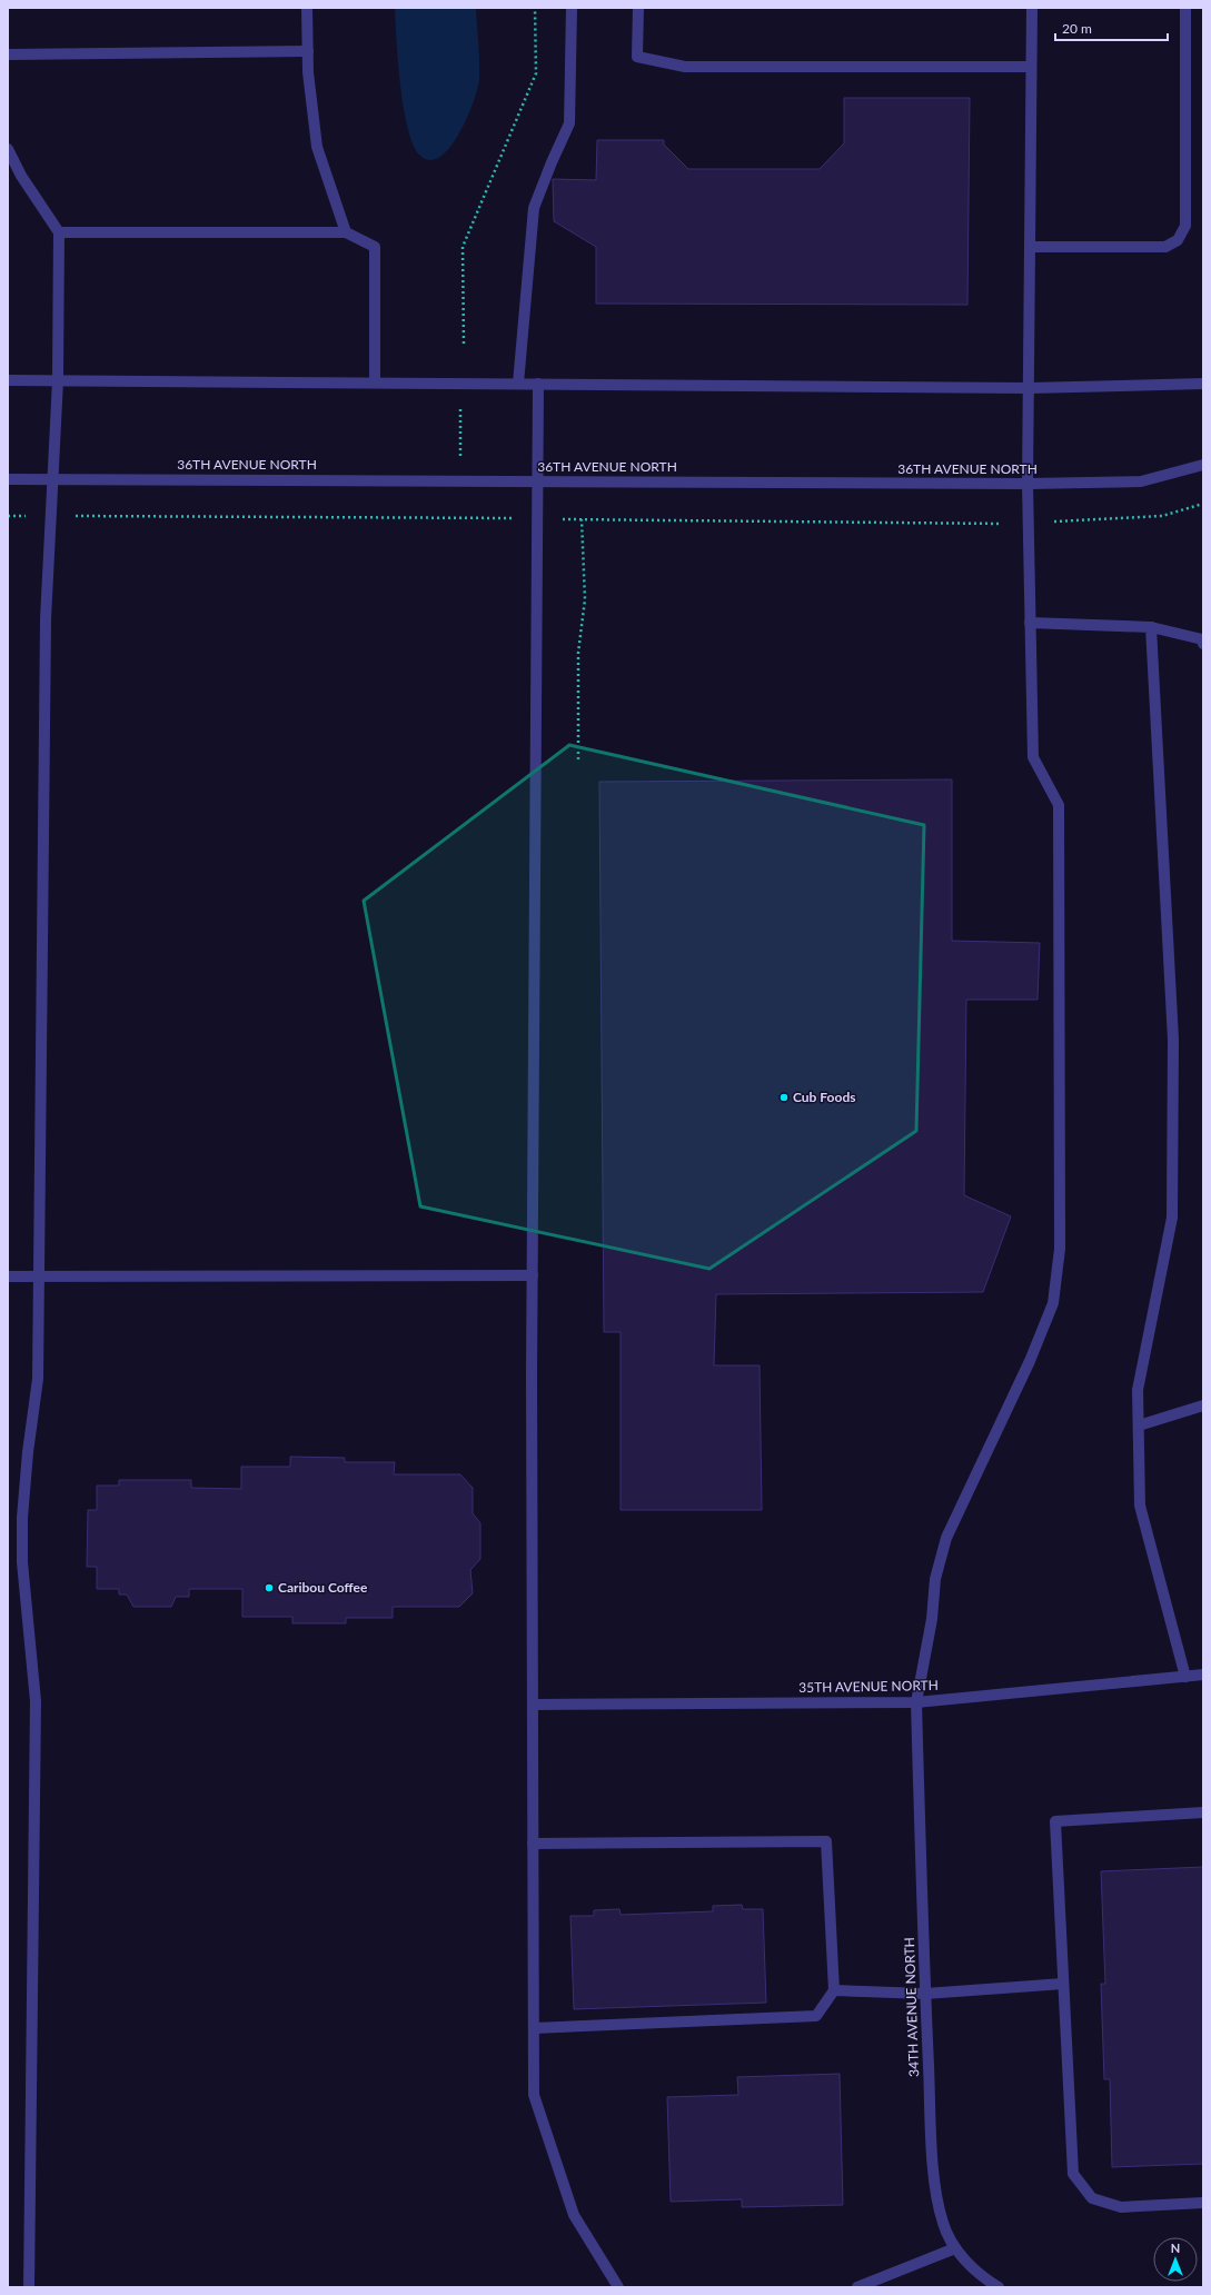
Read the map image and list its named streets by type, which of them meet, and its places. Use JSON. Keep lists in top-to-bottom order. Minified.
{"streets":{"street":["36TH AVENUE NORTH","35TH AVENUE NORTH","34TH AVENUE NORTH"]},"crossings":[["36TH AVENUE NORTH","34TH AVENUE NORTH"],["35TH AVENUE NORTH","34TH AVENUE NORTH"]],"places":["Cub Foods","Caribou Coffee"],"scale_bar":"20 m","north":"top"}
